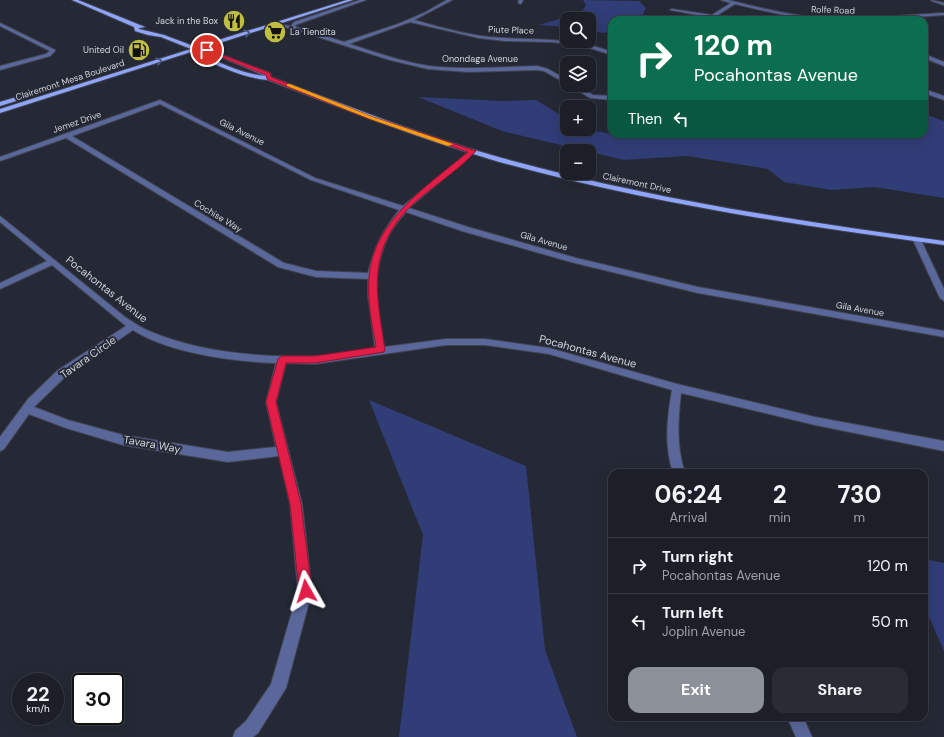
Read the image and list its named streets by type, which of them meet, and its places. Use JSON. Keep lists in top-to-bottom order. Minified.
{"streets":{"main road":["Clairemont Mesa Boulevard","Clairemont Drive"],"street":["Rolfe Road","Piute Place","Onondaga Avenue","Jemez Drive","Gila Avenue","Cochise Way","Pocahontas Avenue","Tavara Circle","Tavara Way"]},"crossings":[["Onondaga Avenue","Clairemont Mesa Boulevard"],["Clairemont Mesa Boulevard","Clairemont Drive"],["Jemez Drive","Gila Avenue"],["Jemez Drive","Cochise Way"],["Pocahontas Avenue","Tavara Circle"],["Tavara Circle","Tavara Way"]],"places":{"restaurant":["Jack in the Box"],"supermarket":["La Tiendita"],"fuel station":["United Oil"]},"page":{"map_buttons":["+","−"],"turn":["120 m","Pocahontas Avenue"],"then":"Then","eta":["06:24","Arrival","2","min","730","m"],"list":[{"name":"Turn right","note":"Pocahontas Avenue","value":"120 m"},{"name":"Turn left","note":"Joplin Avenue","value":"50 m"}],"buttons":["Exit","Share"],"speed":"22 km/h","limit":"30"}}
